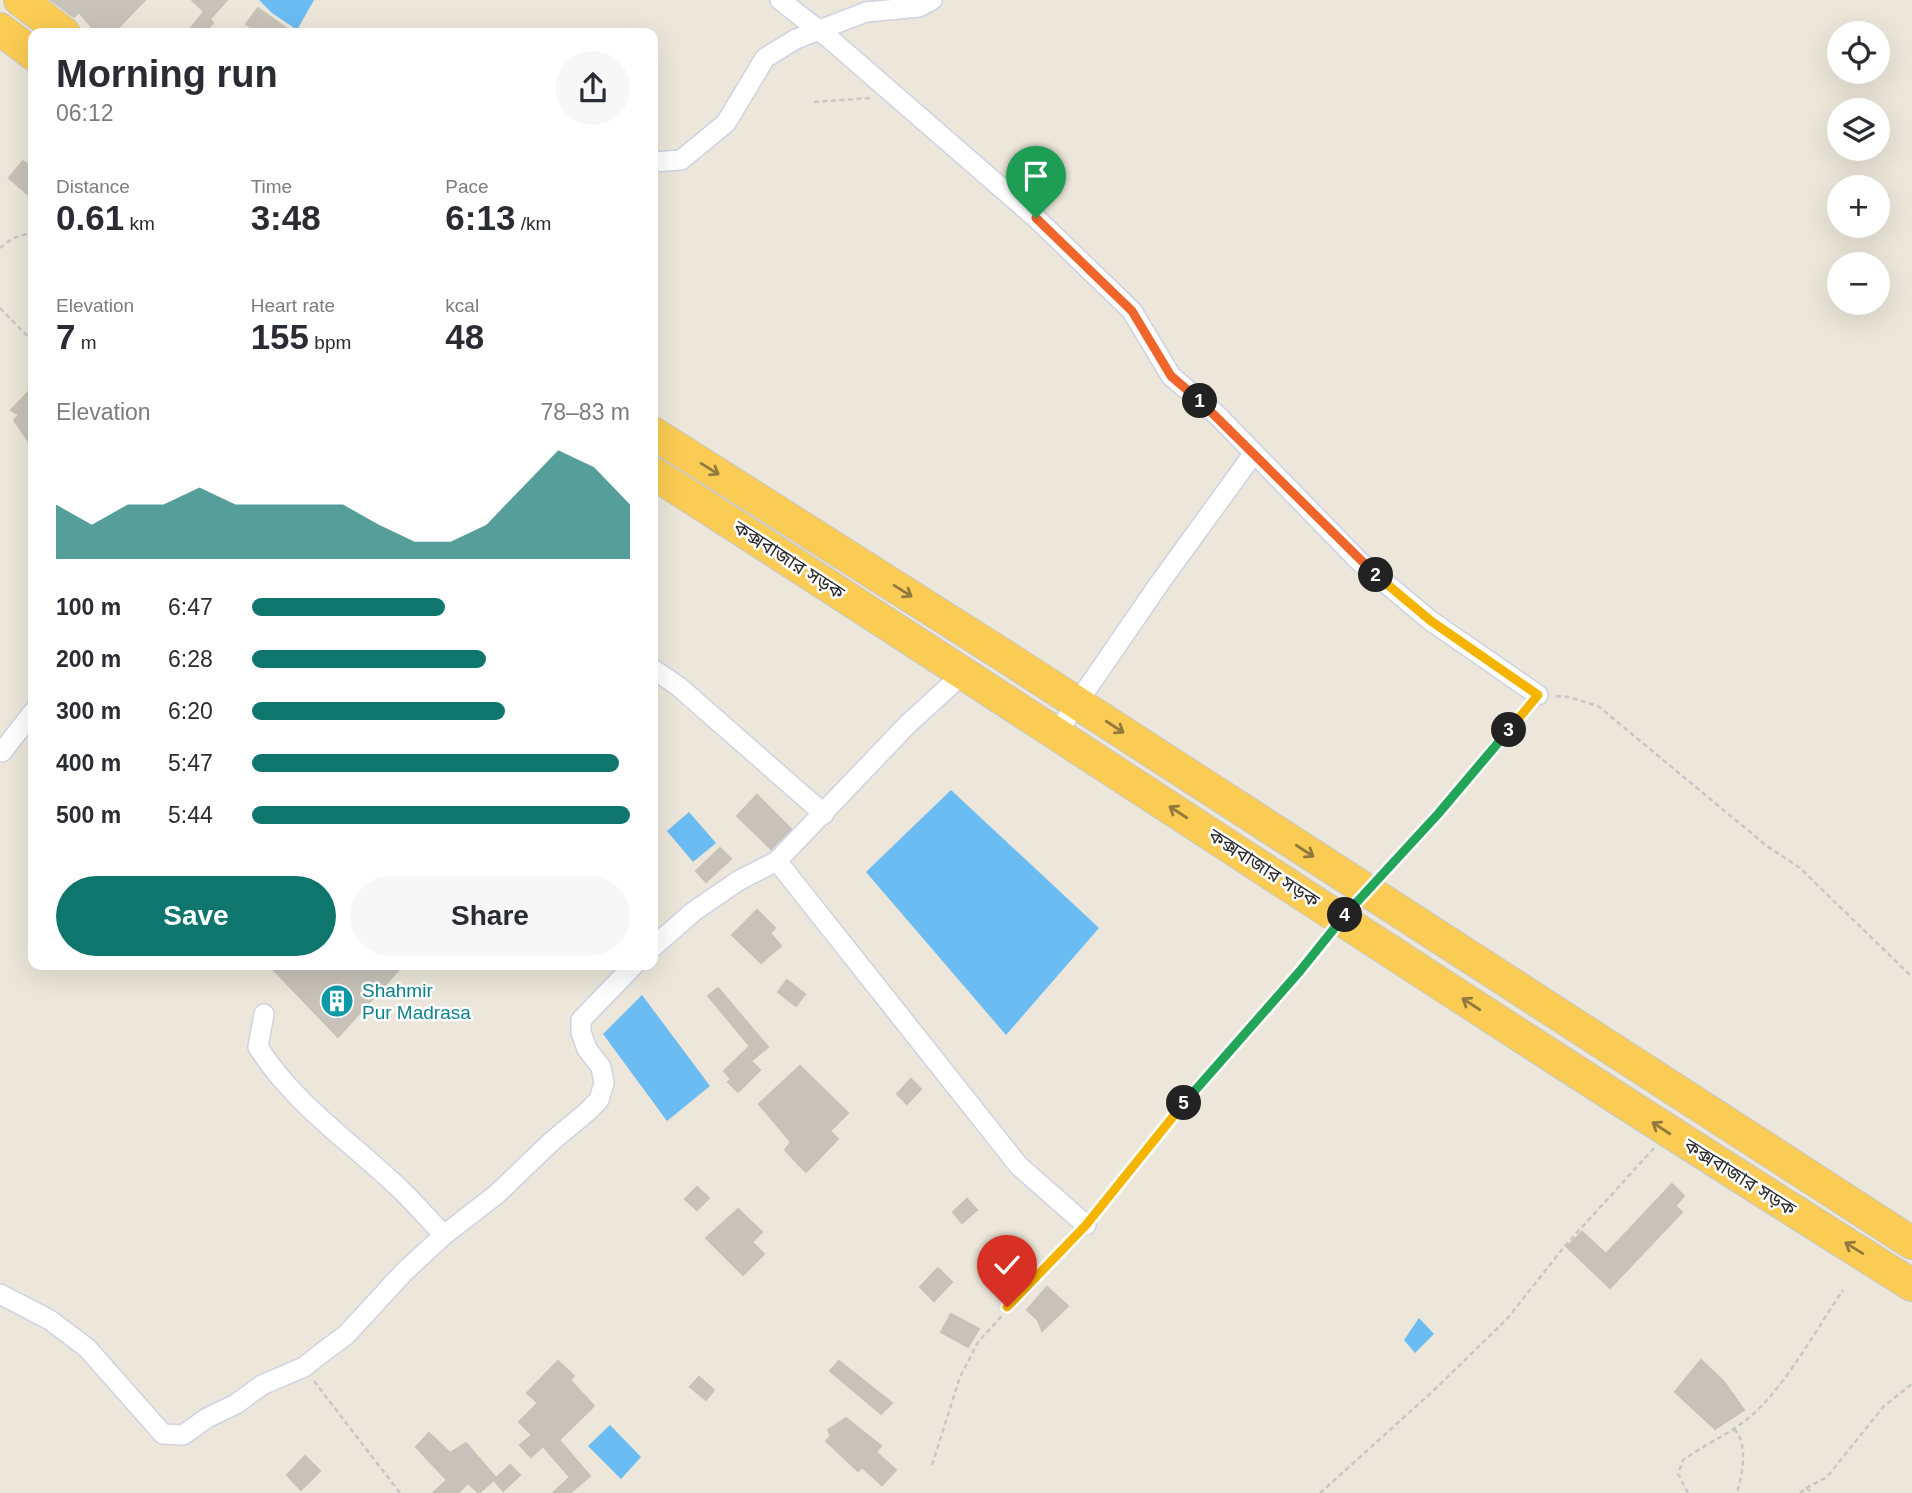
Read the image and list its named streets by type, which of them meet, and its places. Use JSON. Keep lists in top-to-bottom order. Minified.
{"streets":{"highway":["কক্সবাজার সড়ক"]},"places":{"building":["Shahmir Pur Madrasa"]},"page":{"map_buttons":["+","−"],"heading":["Morning run","06:12"],"stats":[["Distance","0.61 km"],["Time","3:48"],["Pace","6:13 /km"],["Elevation","7 m"],["Heart rate","155 bpm"],["kcal","48"]],"pins":["1","2","3","4","5"],"chart":["Elevation","78–83 m"],"list":[{"name":"100 m","note":"6:47"},{"name":"200 m","note":"6:28"},{"name":"300 m","note":"6:20"},{"name":"400 m","note":"5:47"},{"name":"500 m","note":"5:44"}],"buttons":["Save","Share"]}}
